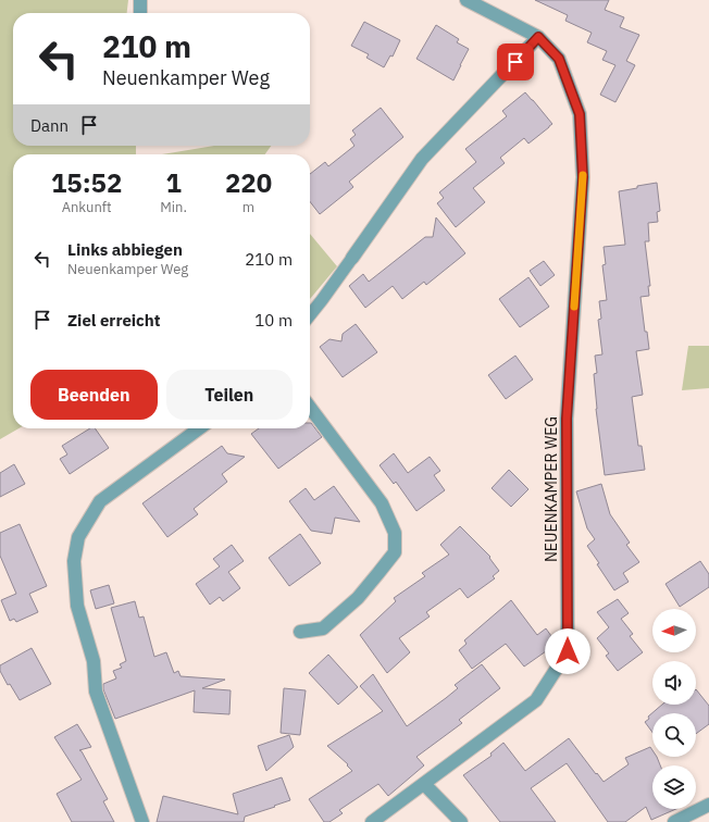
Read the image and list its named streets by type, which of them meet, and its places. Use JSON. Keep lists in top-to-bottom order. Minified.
{"streets":{"street":["NEUENKAMPER WEG"]},"north":"left","page":{"turn":["210 m","Neuenkamper Weg"],"then":"Dann","eta":["15:52","Ankunft","1","Min.","220","m"],"list":[{"name":"Links abbiegen","note":"Neuenkamper Weg","value":"210 m"},{"name":"Ziel erreicht","value":"10 m"}],"buttons":["Beenden","Teilen"]}}
